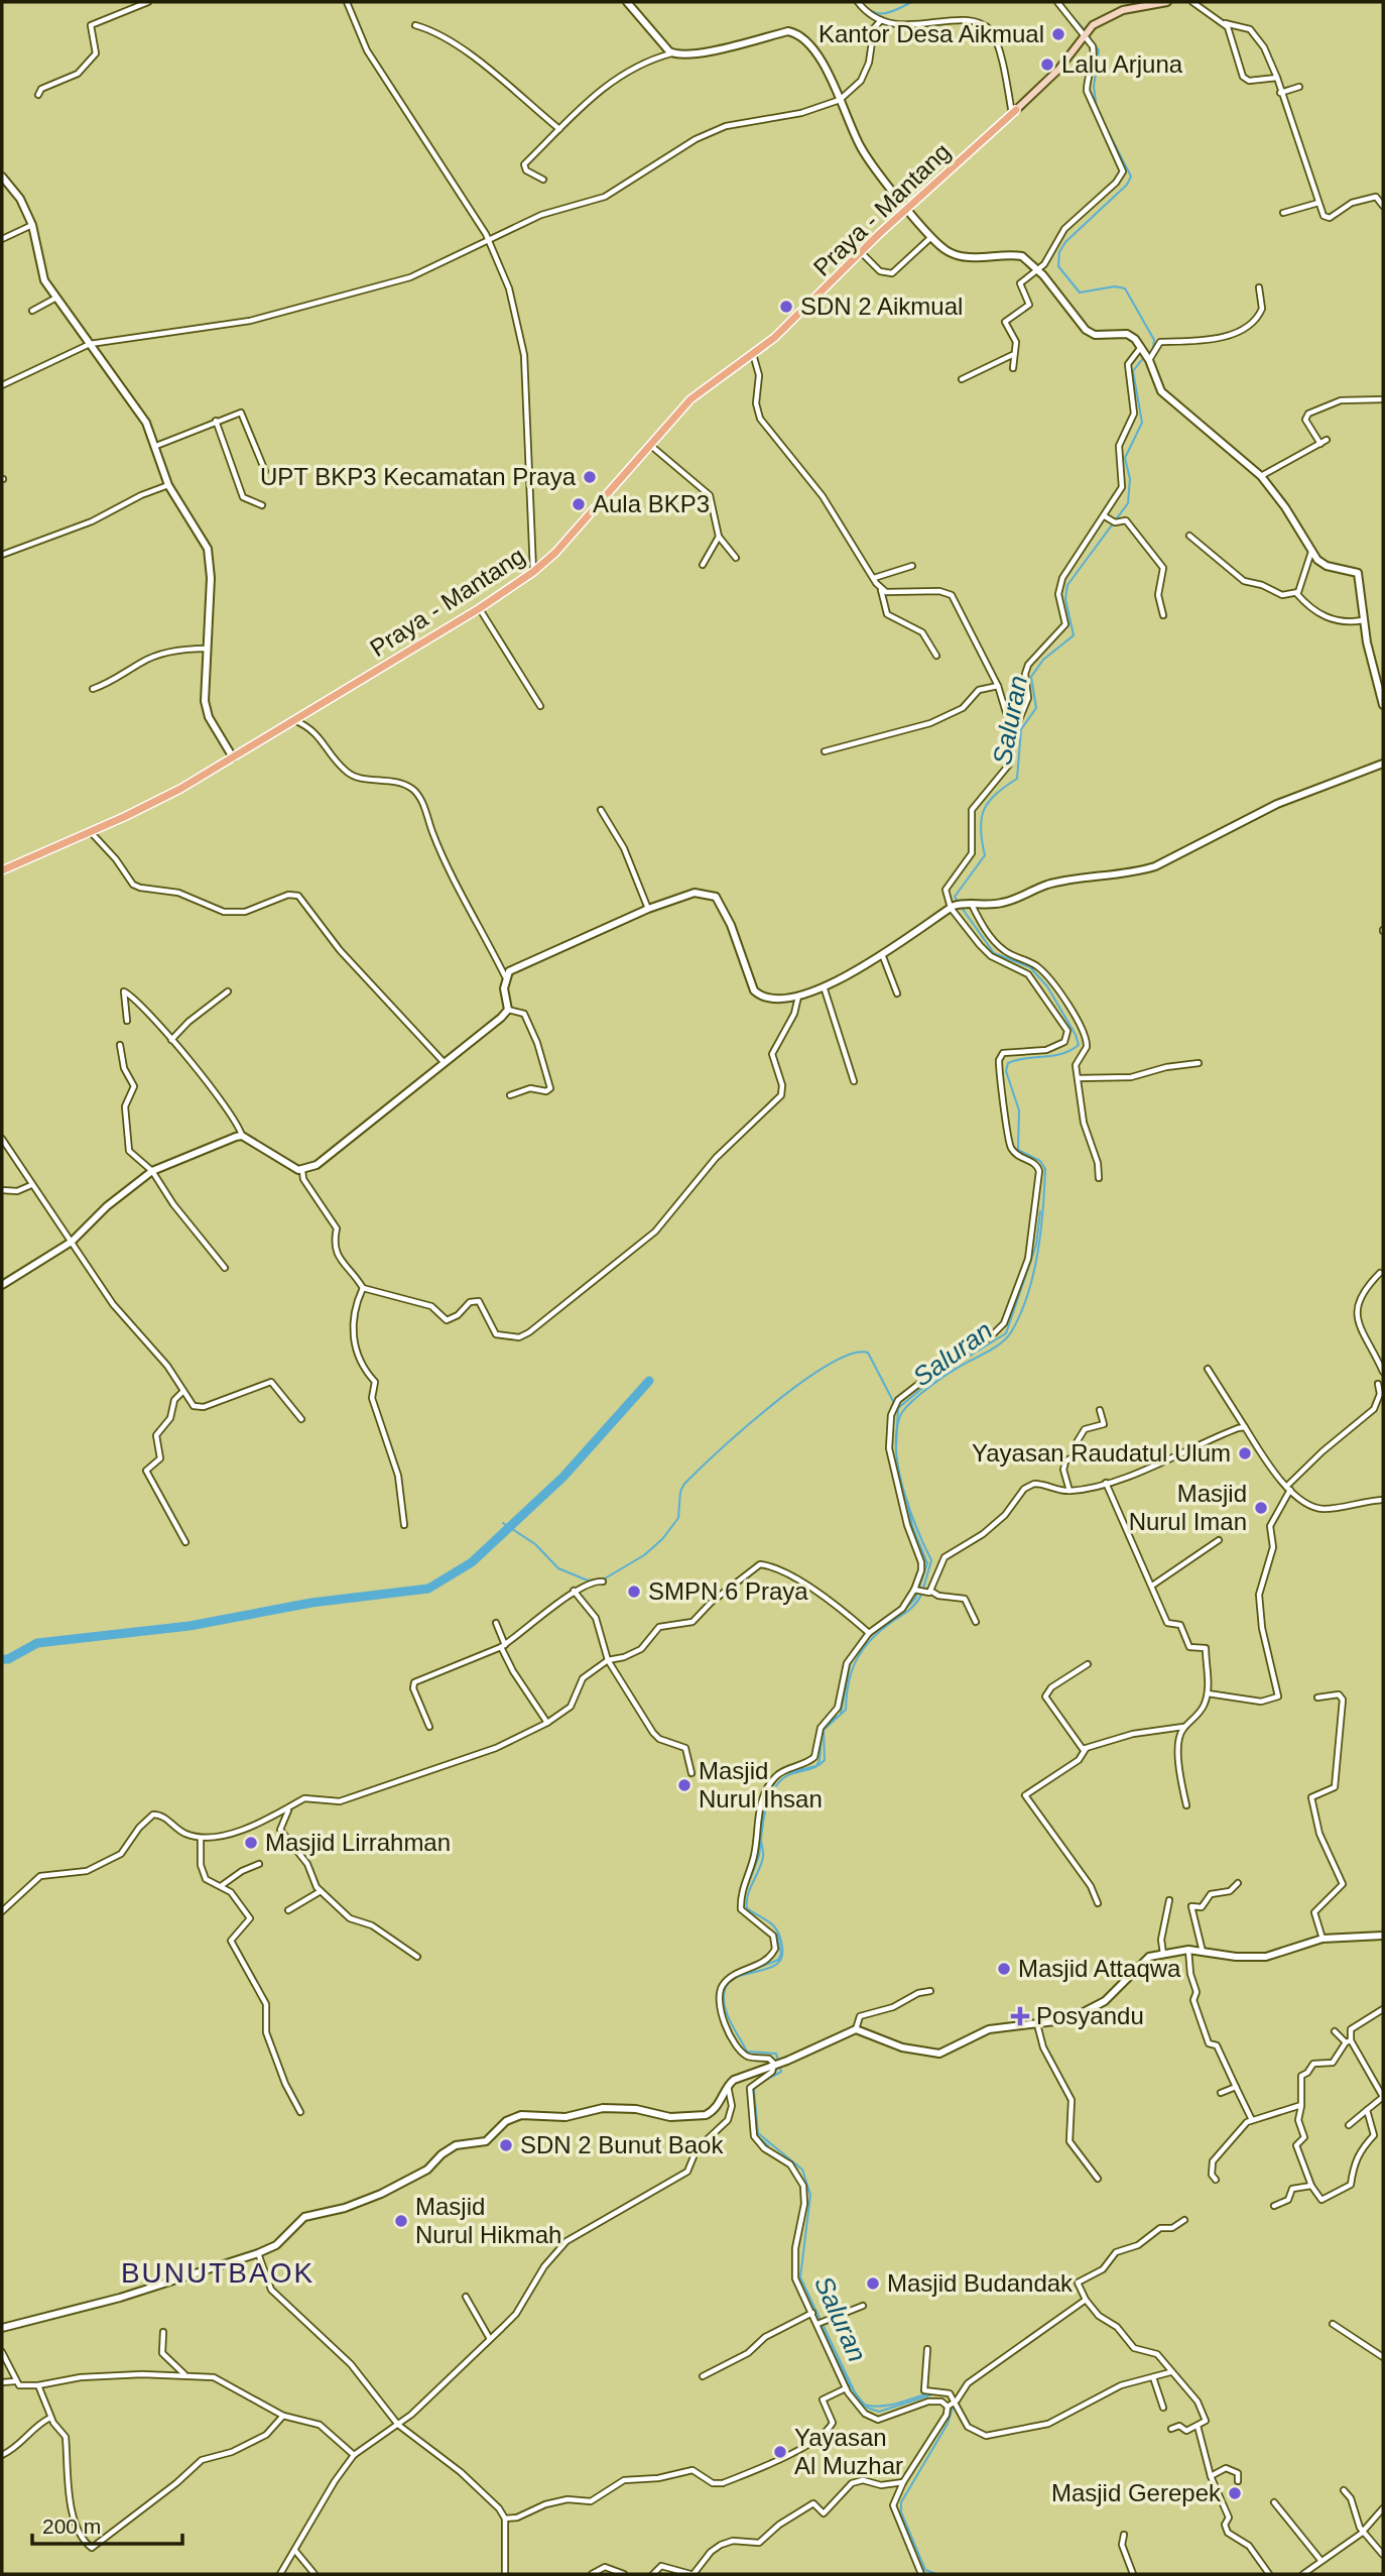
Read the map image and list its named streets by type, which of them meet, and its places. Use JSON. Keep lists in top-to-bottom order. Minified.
{"streets":{"main road":["Praya - Mantang"]},"districts":["BUNUTBAOK"],"water":["Saluran"],"places":{"other":["Kantor Desa Aikmual","Lalu Arjuna","SDN 2 Aikmual","UPT BKP3 Kecamatan Praya","Aula BKP3","Yayasan Raudatul Ulum","Masjid Nurul Iman","SMPN 6 Praya","Masjid Nurul Ihsan","Masjid Lirrahman","Masjid Attaqwa","SDN 2 Bunut Baok","Masjid Nurul Hikmah","Masjid Budandak","Yayasan Al Muzhar","Masjid Gerepek"],"health":["Posyandu"]},"scale_bar":"200 m"}
